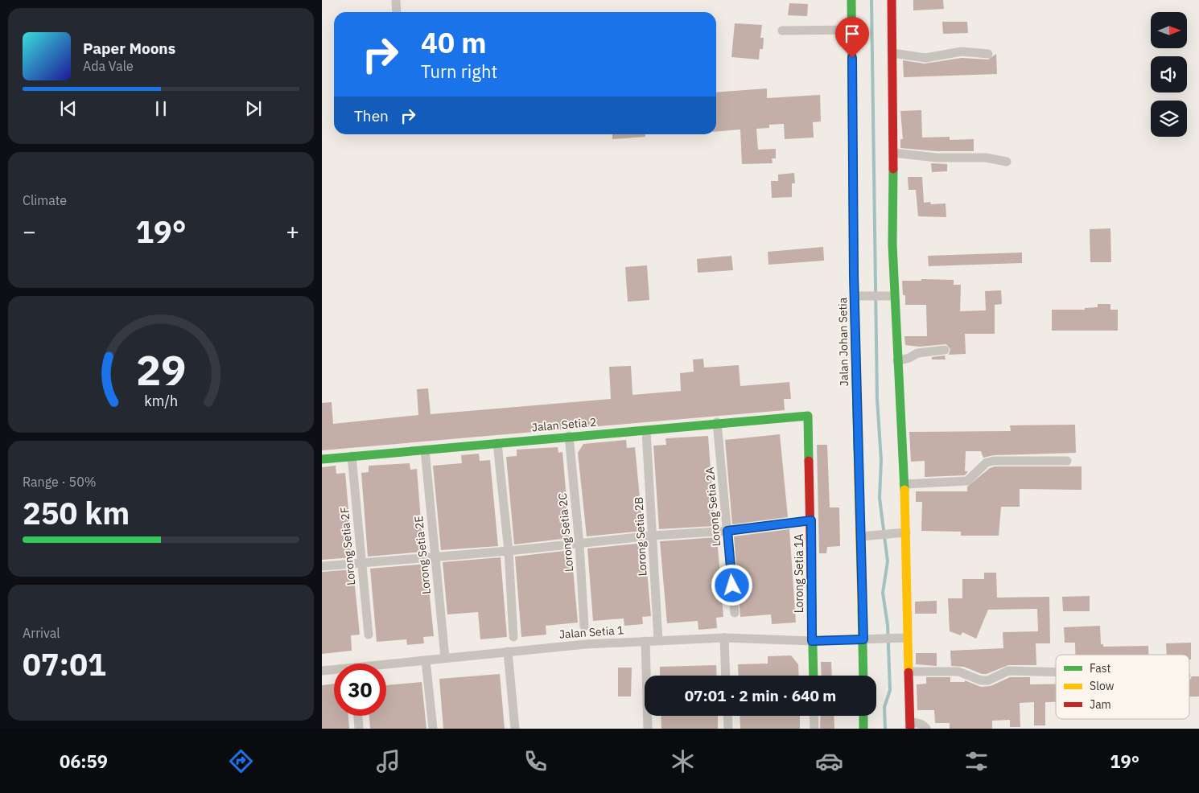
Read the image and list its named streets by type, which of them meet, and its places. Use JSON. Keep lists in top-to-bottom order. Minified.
{"streets":{"street":["Jalan Johan Setia","Jalan Setia 2","Lorong Setia 2A","Lorong Setia 2C","Lorong Setia 2B","Lorong Setia 2F","Lorong Setia 2E","Lorong Setia 1A","Jalan Setia 1"]},"crossings":[["Jalan Johan Setia","Jalan Setia 1"],["Jalan Setia 2","Lorong Setia 2A"],["Jalan Setia 2","Lorong Setia 2C"],["Jalan Setia 2","Lorong Setia 2B"],["Jalan Setia 2","Lorong Setia 2F"],["Jalan Setia 2","Lorong Setia 2E"],["Jalan Setia 2","Lorong Setia 1A"],["Lorong Setia 2B","Jalan Setia 1"],["Lorong Setia 2E","Jalan Setia 1"],["Lorong Setia 1A","Jalan Setia 1"]],"legend":["Fast","Slow","Jam"],"north":"right","page":{"turn":["40 m","Turn right"],"song":["Paper Moons","Ada Vale"],"then":"Then","tile":["Climate",["Range · 50%","250 km"],["Arrival","07:01"]],"heat":["−","19°","+"],"limit":"30","trip":"07:01 · 2 min · 640 m","tabs":["06:59","19°"],"gauge":["29","km/h"]}}
